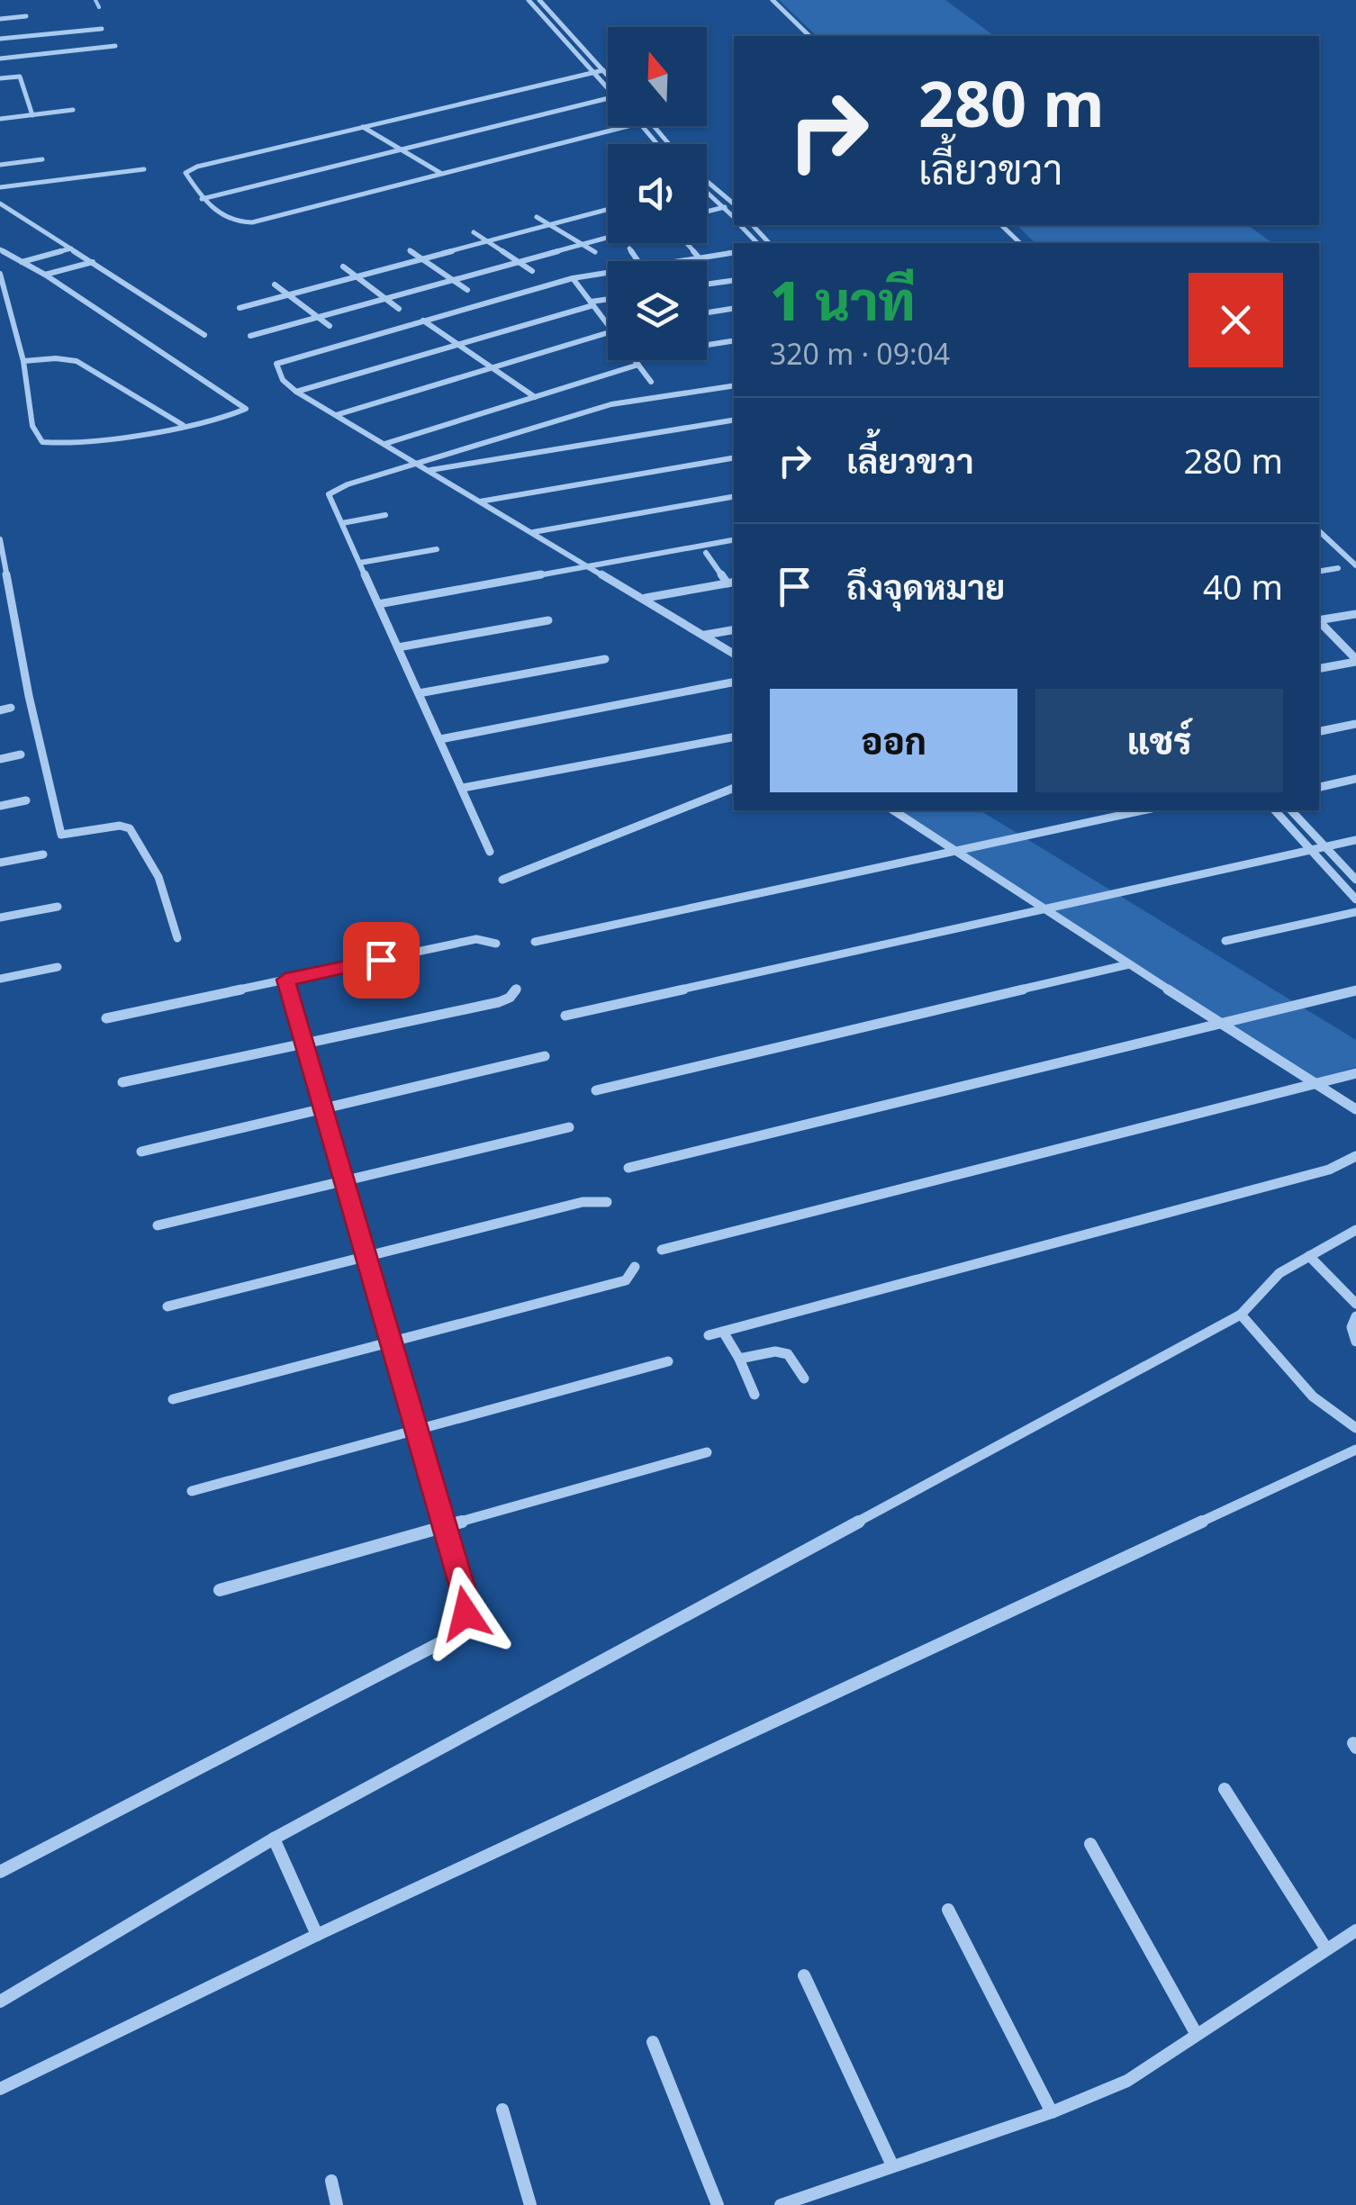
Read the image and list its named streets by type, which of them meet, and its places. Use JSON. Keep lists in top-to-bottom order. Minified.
{"north":"top","page":{"turn":["280 m","เลี้ยวขวา"],"heading":["1 นาที","320 m · 09:04"],"list":[{"name":"เลี้ยวขวา","value":"280 m"},{"name":"ถึงจุดหมาย","value":"40 m"}],"buttons":["ออก","แชร์"]}}
